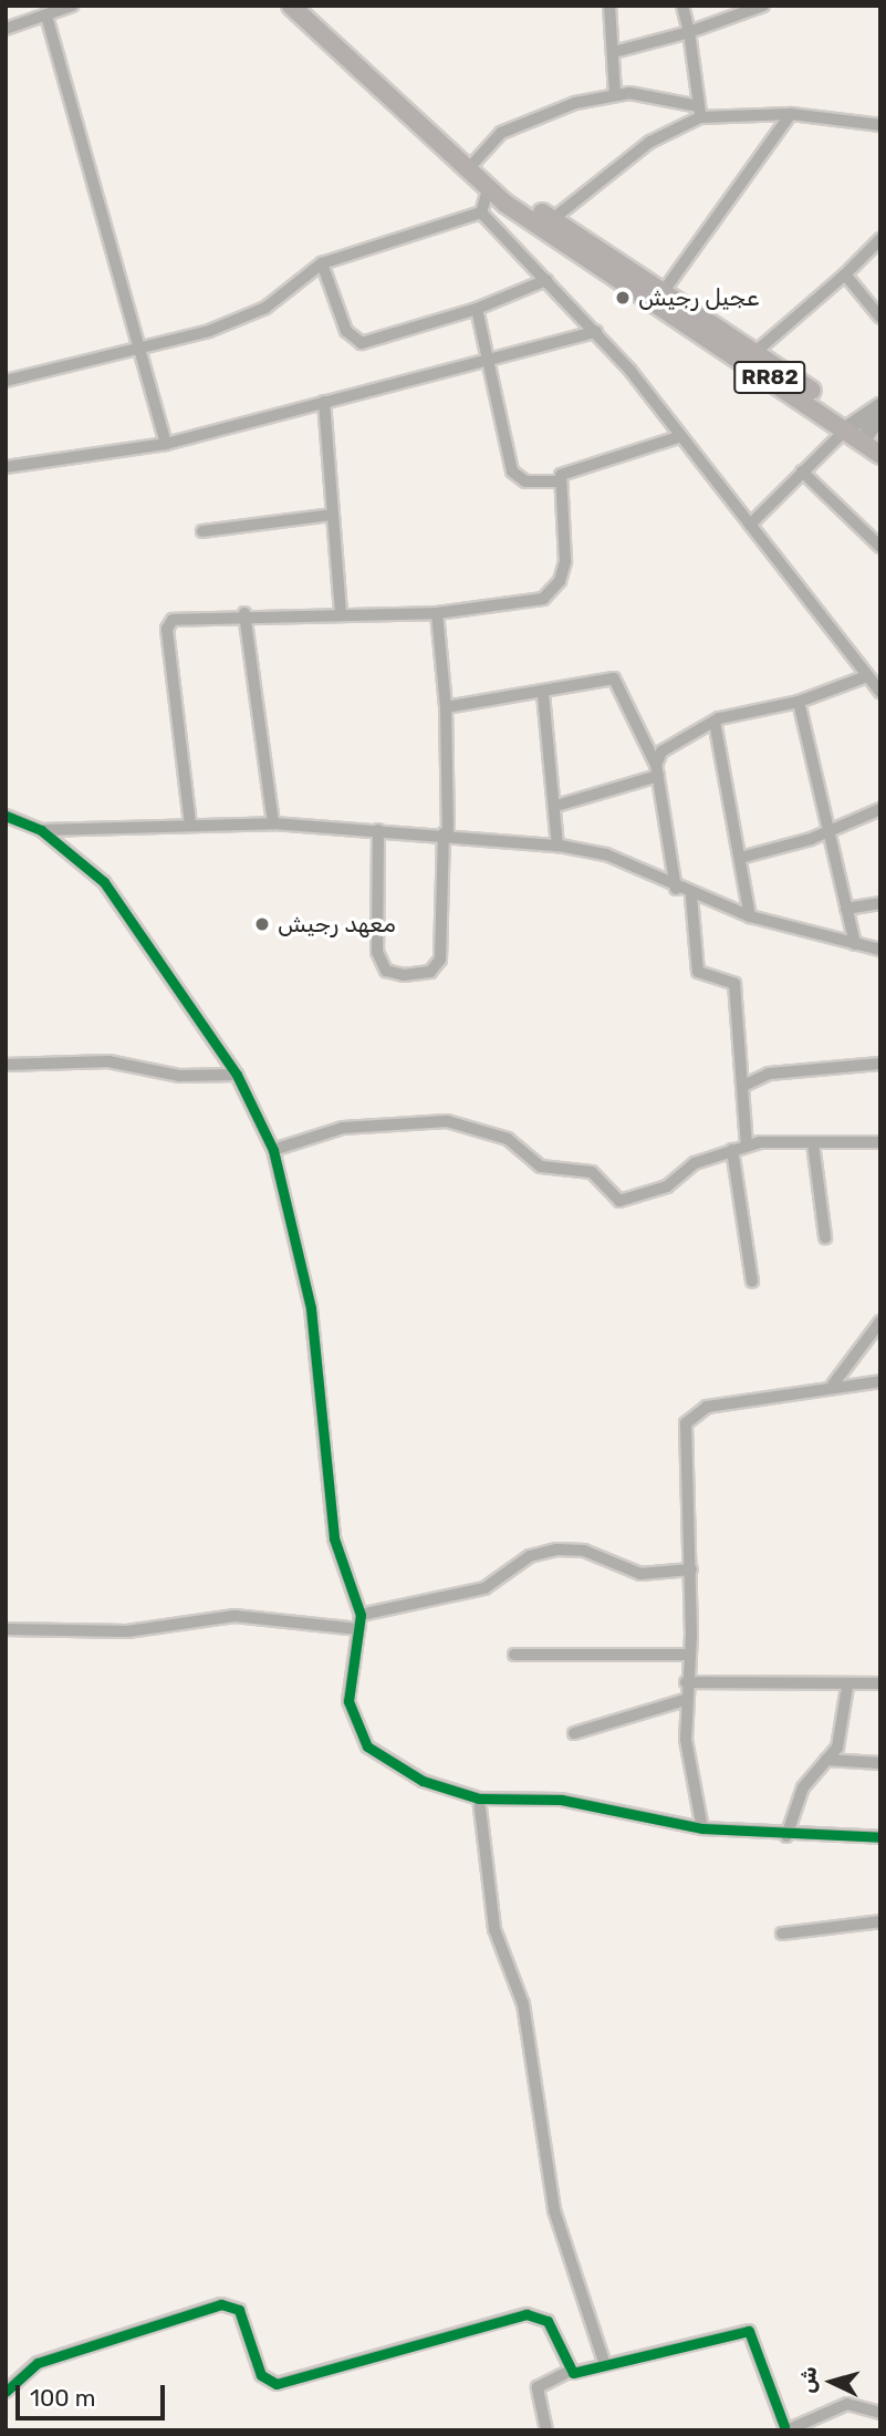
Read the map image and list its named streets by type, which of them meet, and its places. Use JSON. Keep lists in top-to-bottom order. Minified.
{"streets":{"main road":["RR82"]},"places":["عجيل رجيش","معهد رجيش"],"scale_bar":"100 m","north":"left"}
